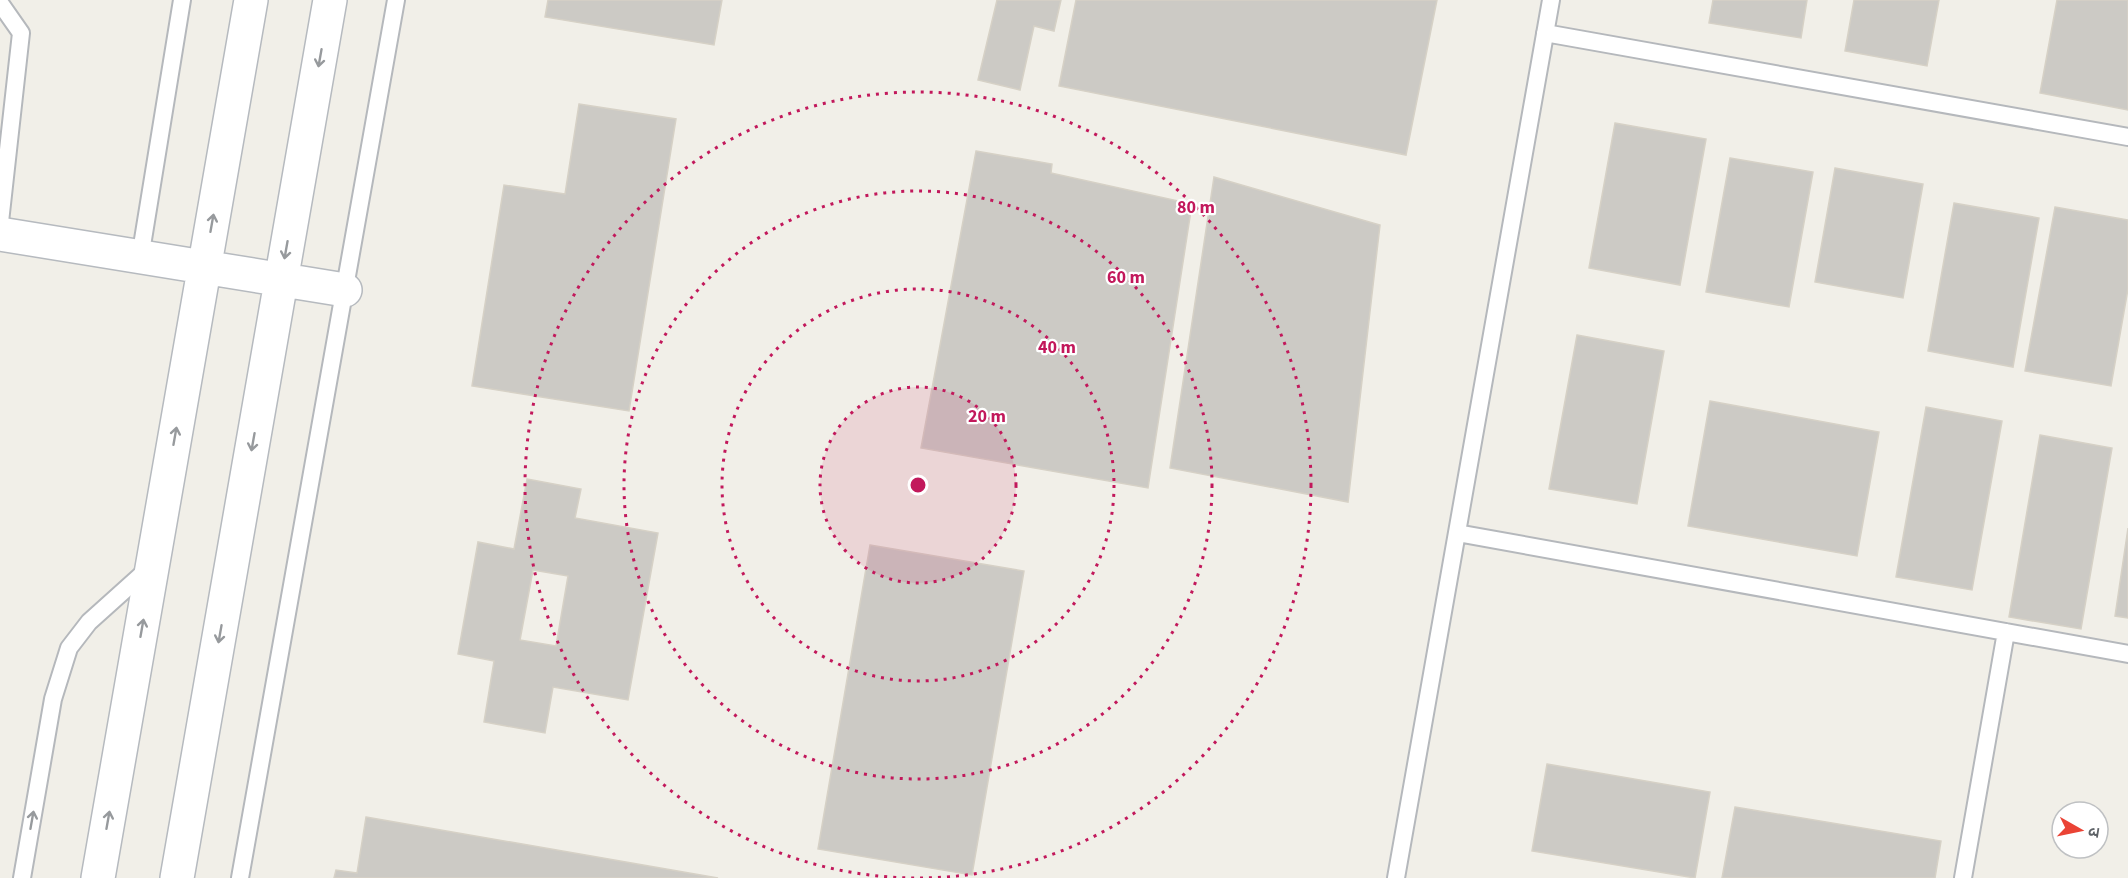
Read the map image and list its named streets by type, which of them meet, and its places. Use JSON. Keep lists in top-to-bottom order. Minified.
{"north":"right","rings":["80 m","60 m","40 m","20 m"]}
